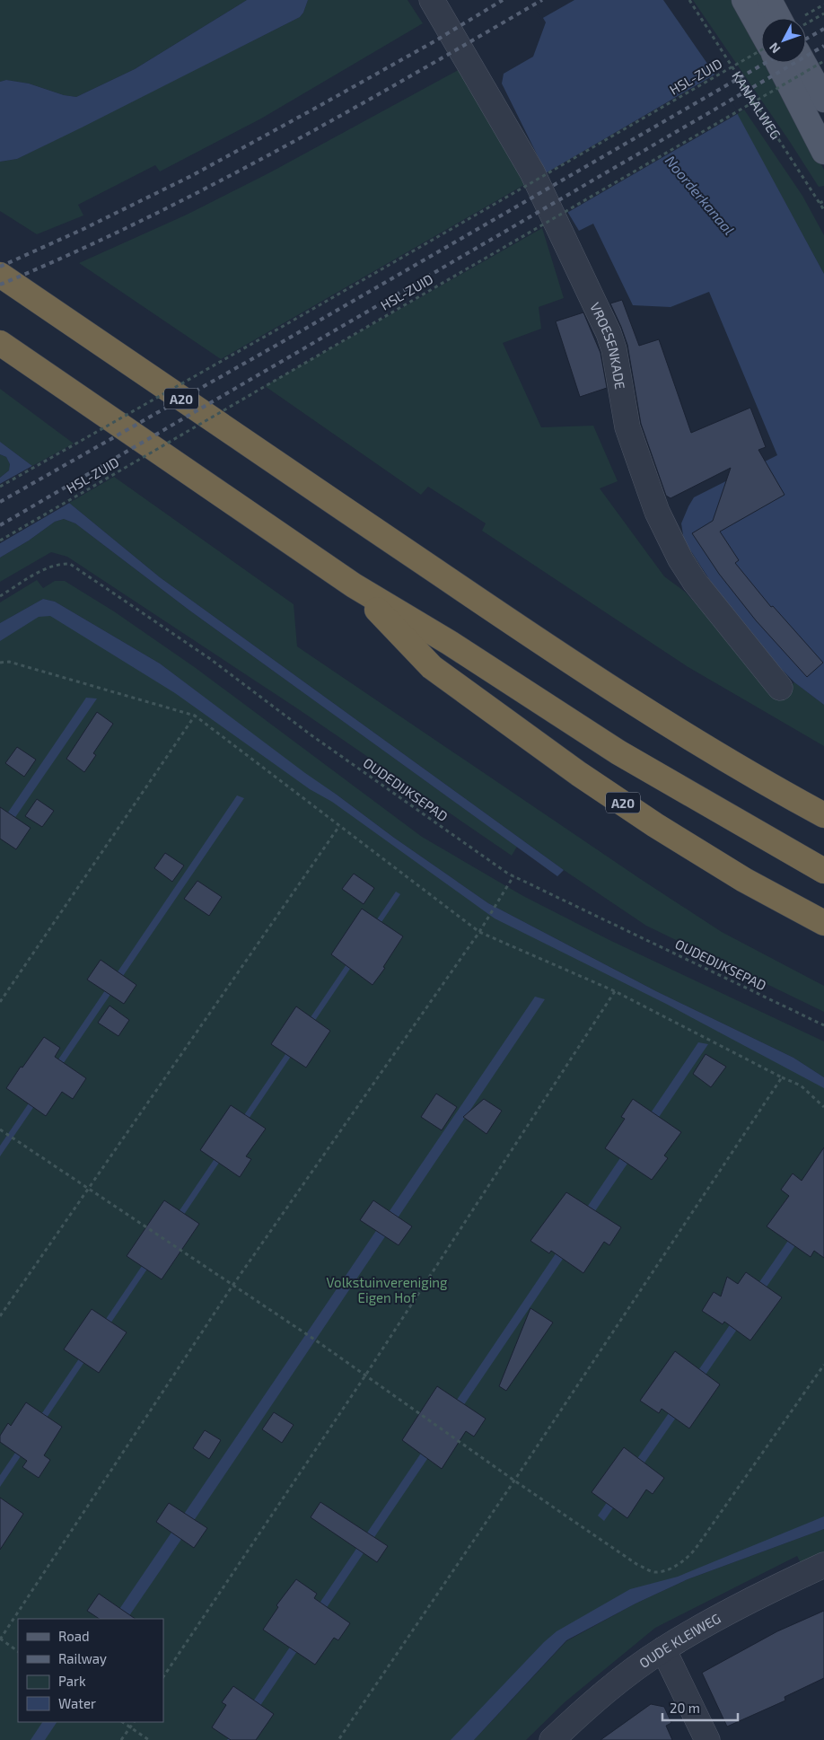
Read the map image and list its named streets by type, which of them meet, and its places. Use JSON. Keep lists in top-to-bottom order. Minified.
{"streets":{"highway":["A20"],"street":["VROESENKADE","OUDE KLEIWEG"],"path":["HSL-ZUID","KANAALWEG","OUDEDIJKSEPAD"]},"water":["Noorderkanaal"],"parks":["Volkstuinvereniging Eigen Hof"],"legend":["Road","Railway","Park","Water"],"scale_bar":"20 m","north":"bottom left"}
